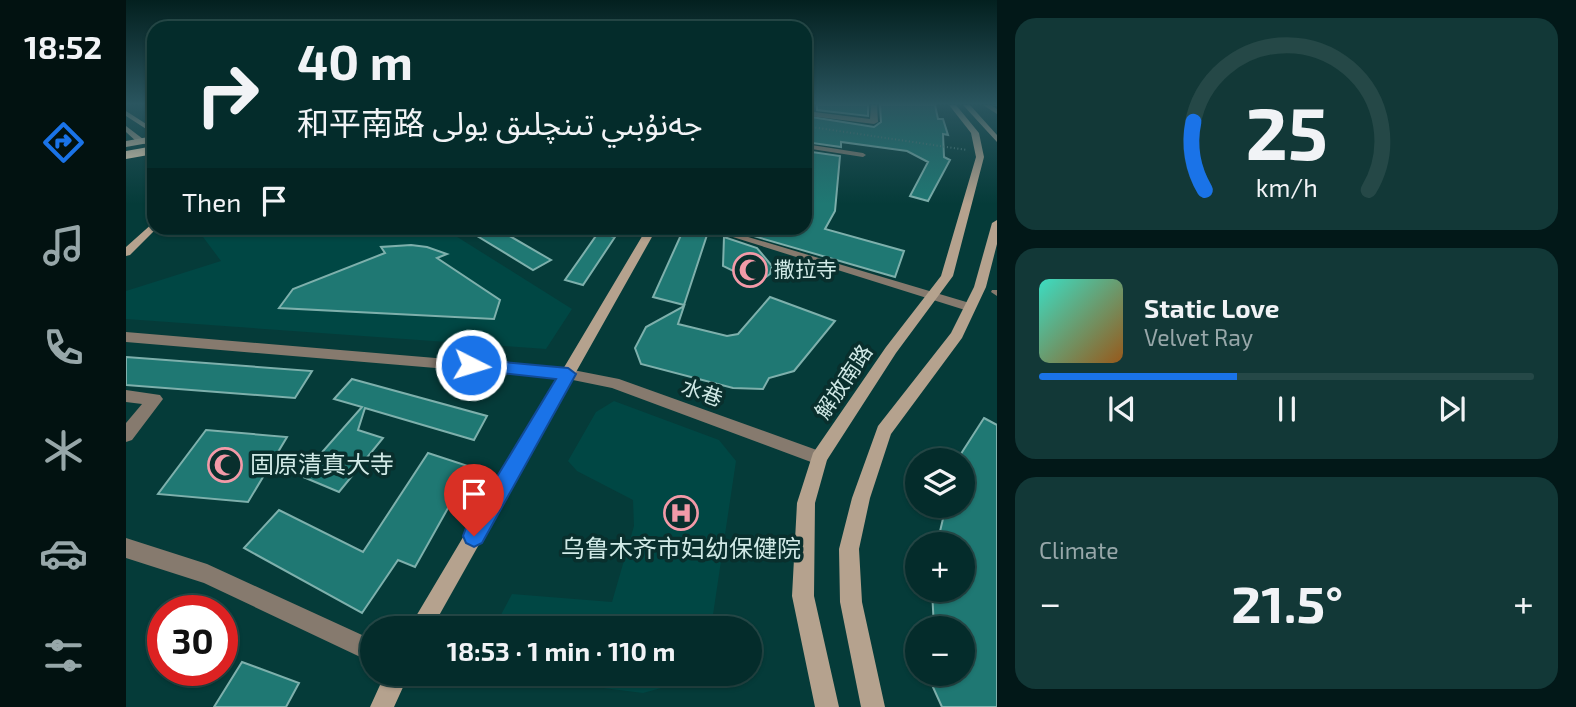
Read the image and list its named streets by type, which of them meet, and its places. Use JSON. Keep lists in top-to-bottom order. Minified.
{"streets":{"main road":["解放南路"],"street":["水巷"]},"crossings":[["解放南路","水巷"]],"places":{"mosque":["撒拉寺","固原清真大寺"],"hospital":["乌鲁木齐市妇幼保健院"]},"page":{"tabs":"18:52","turn":["40 m","和平南路 جەنۇبىي تىنچلىق يولى"],"then":"Then","song":["Static Love","Velvet Ray"],"map_buttons":["+","−"],"tile":"Climate","heat":["−","21.5°","+"],"limit":"30","trip":"18:53 · 1 min · 110 m","gauge":["25","km/h"]}}
